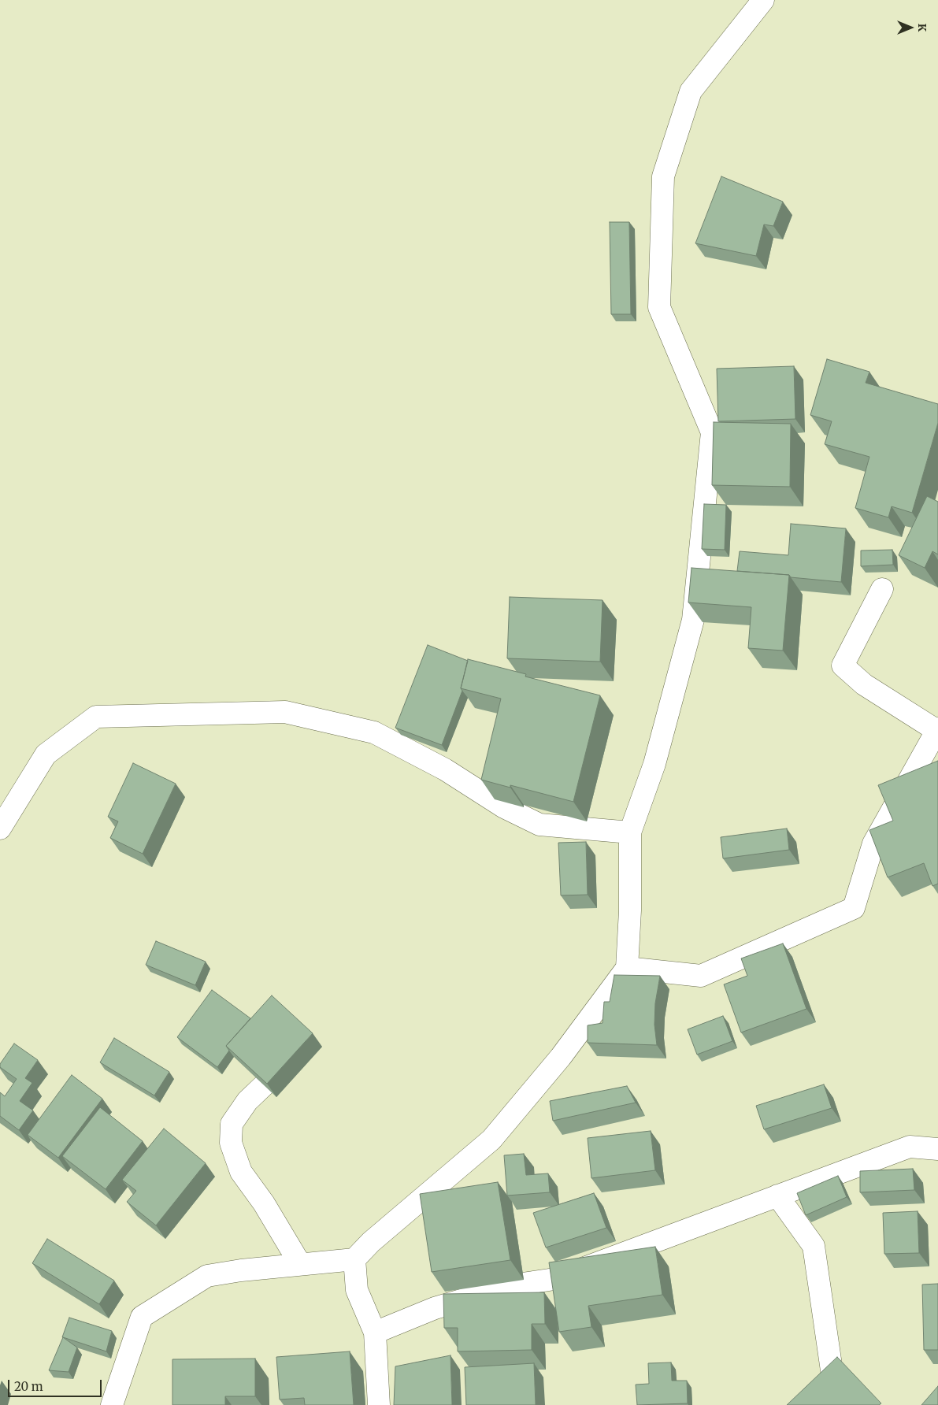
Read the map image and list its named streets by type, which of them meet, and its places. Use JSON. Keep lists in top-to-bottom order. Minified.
{"scale_bar":"20 m","north":"right"}
